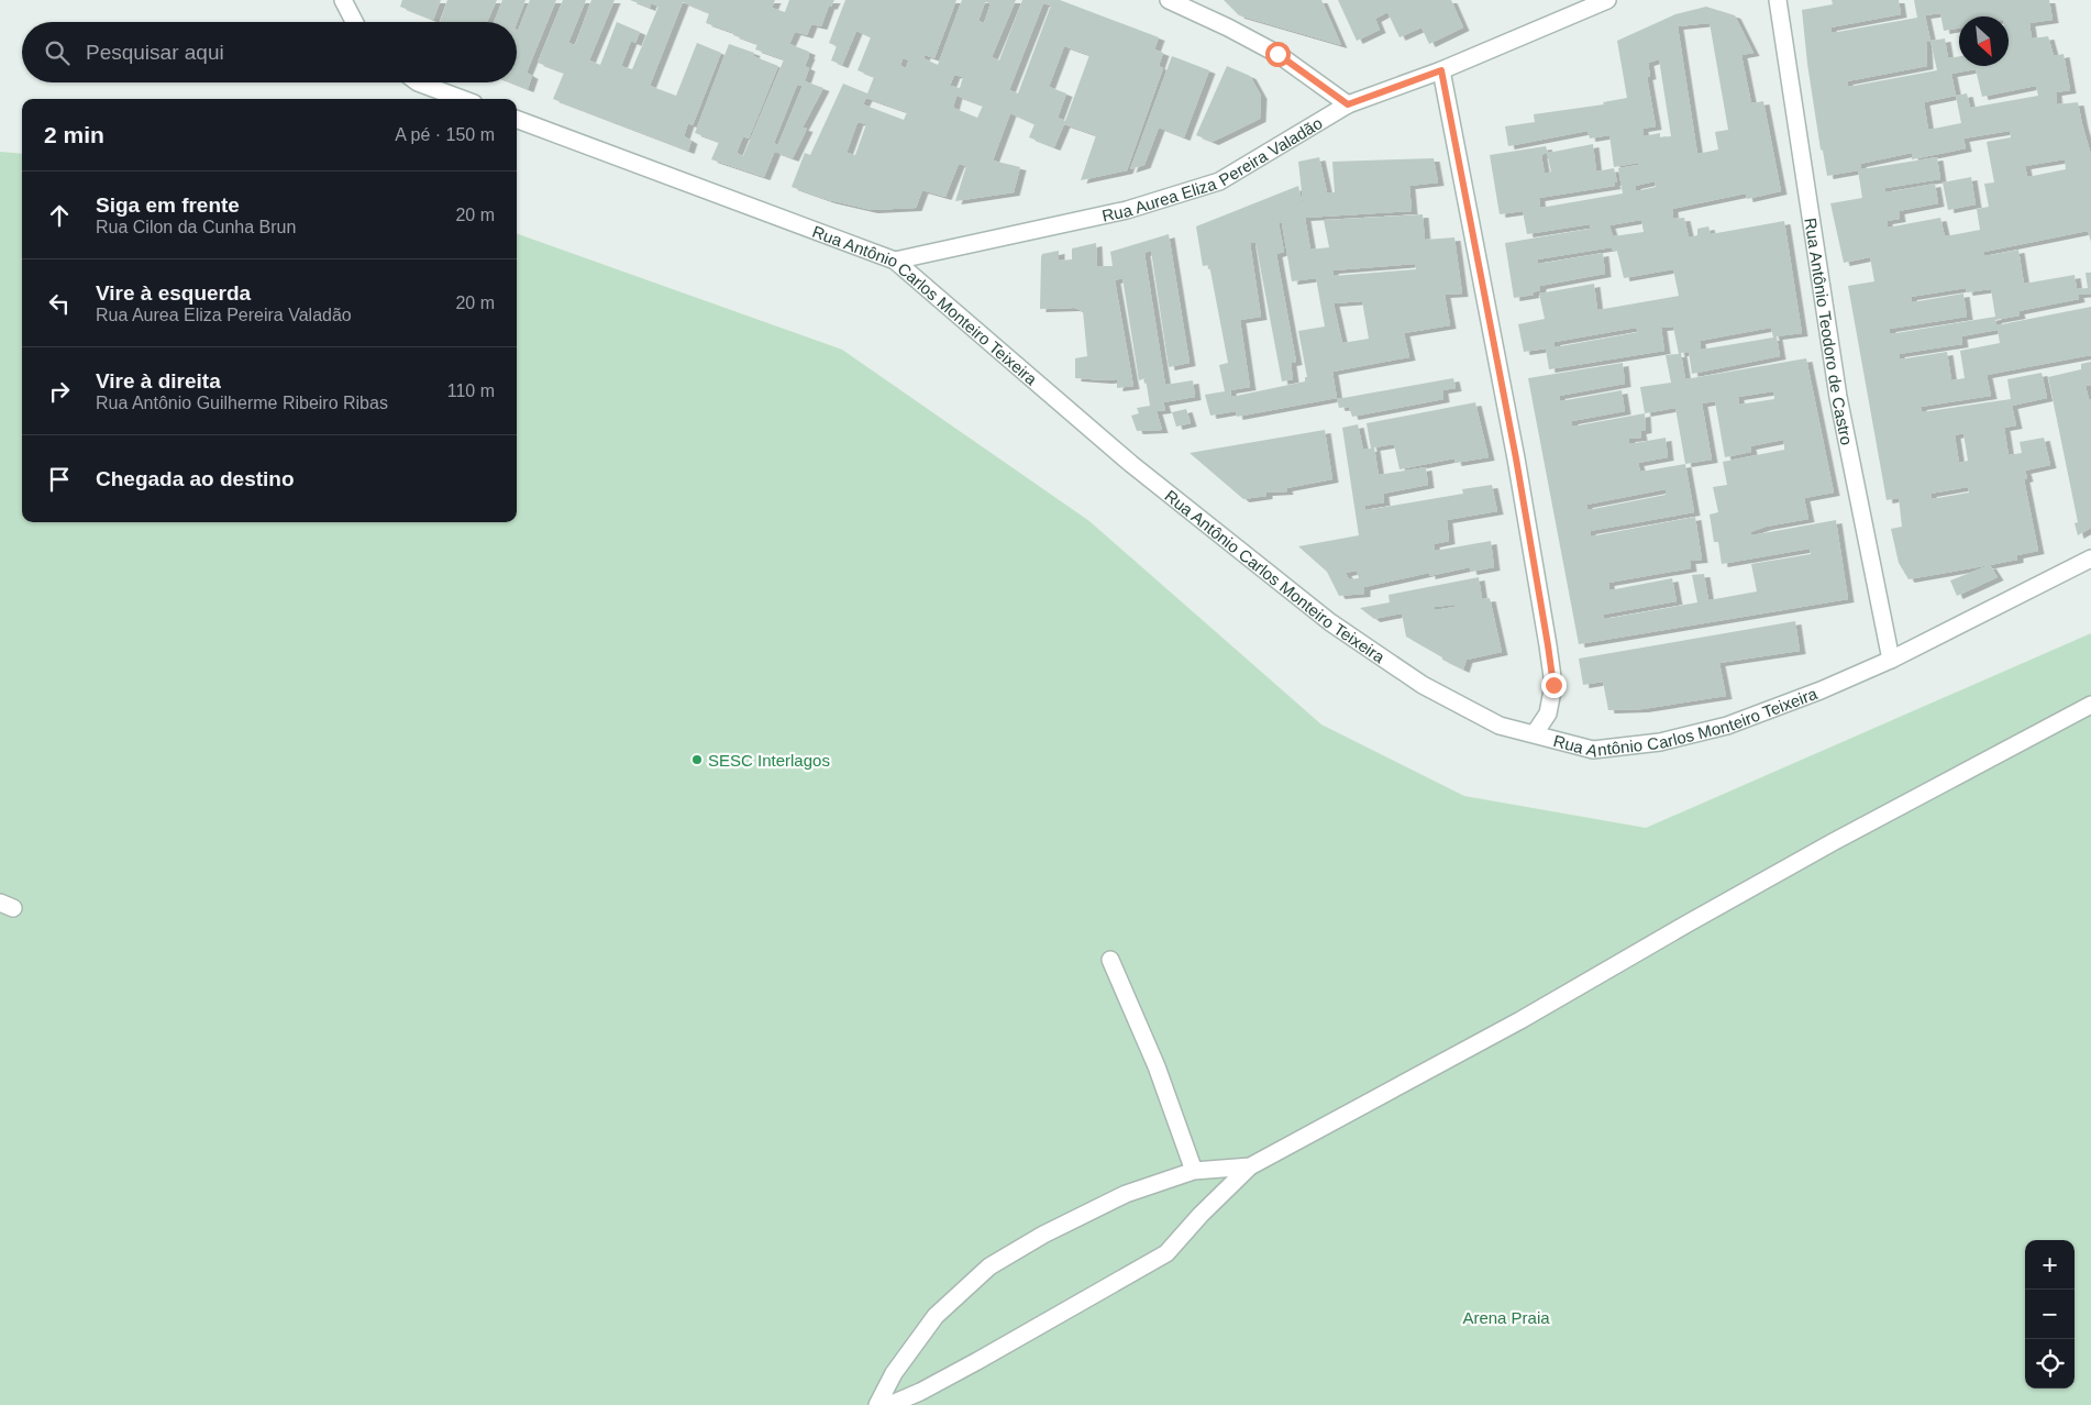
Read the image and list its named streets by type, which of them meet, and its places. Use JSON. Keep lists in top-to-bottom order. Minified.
{"streets":{"street":["Rua Aurea Eliza Pereira Valadão","Rua Antônio Carlos Monteiro Teixeira","Rua Antônio Teodoro de Castro"]},"crossings":[["Rua Aurea Eliza Pereira Valadão","Rua Antônio Carlos Monteiro Teixeira"],["Rua Antônio Carlos Monteiro Teixeira","Rua Antônio Teodoro de Castro"]],"parks":["Arena Praia"],"places":["SESC Interlagos"],"north":"bottom right","page":{"search":"Pesquisar aqui","heading":["2 min","A pé · 150 m"],"list":[["Siga em frente","Rua Cilon da Cunha Brun","20 m"],["Vire à esquerda","Rua Aurea Eliza Pereira Valadão","20 m"],["Vire à direita","Rua Antônio Guilherme Ribeiro Ribas","110 m"],"Chegada ao destino"],"map_buttons":["+","−"]}}
